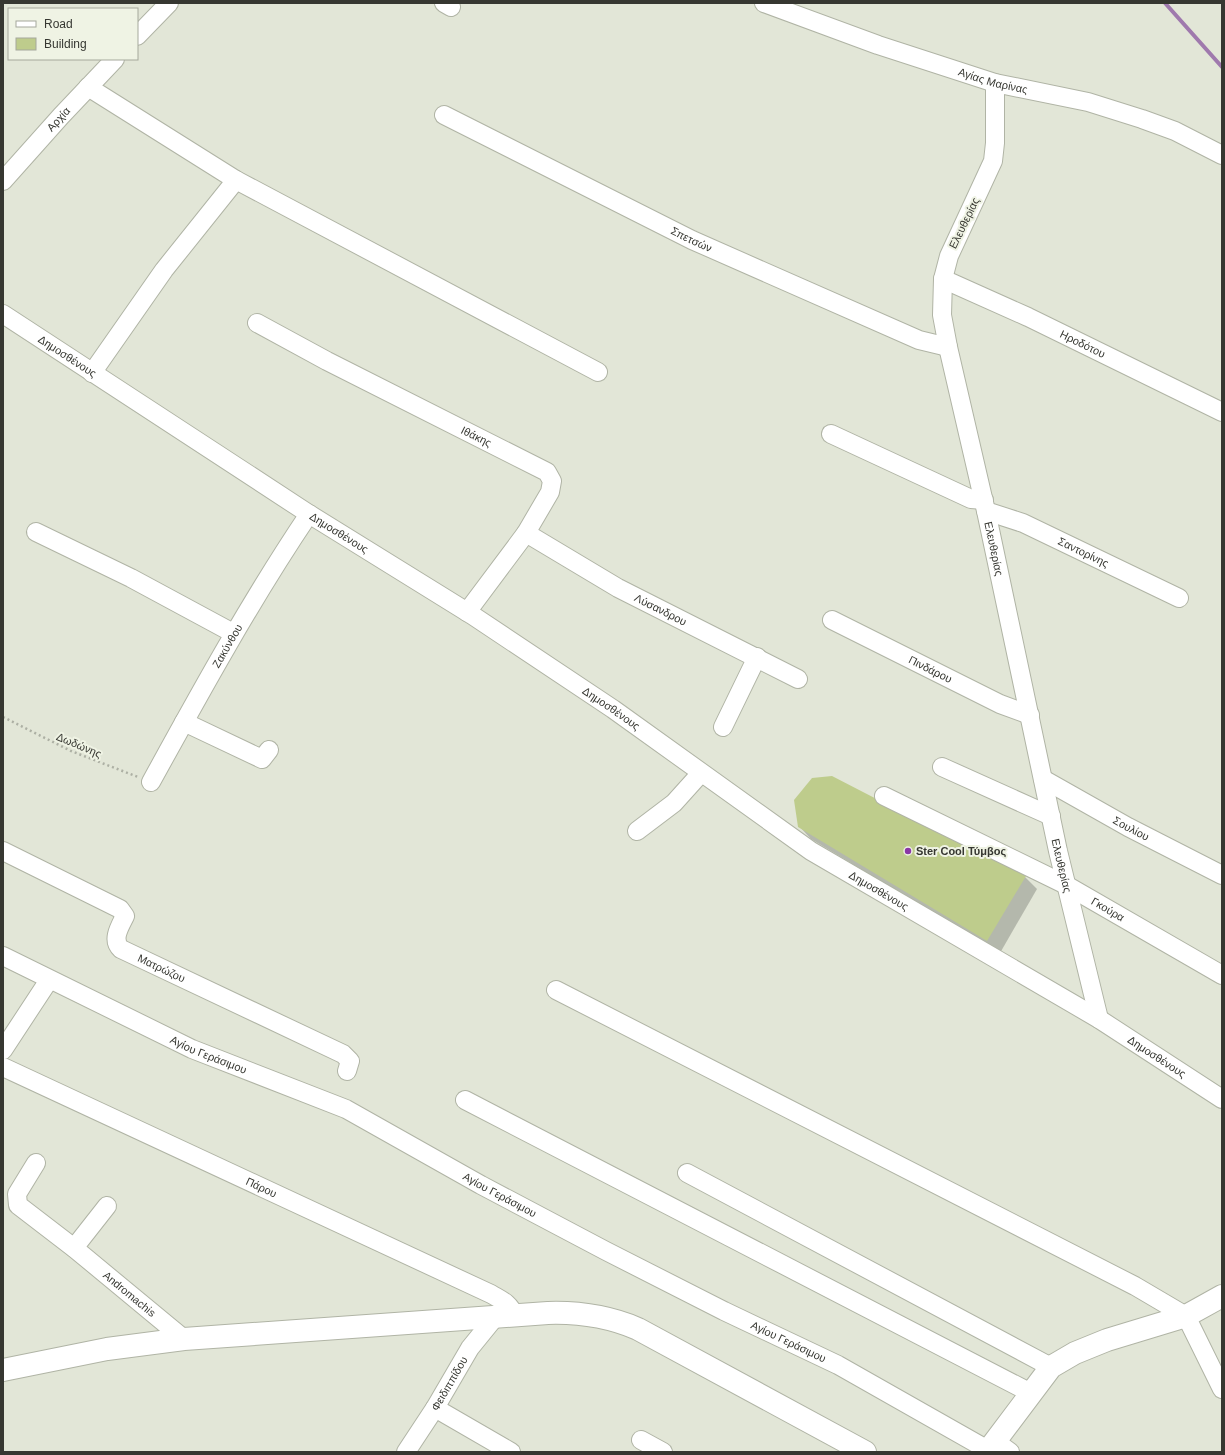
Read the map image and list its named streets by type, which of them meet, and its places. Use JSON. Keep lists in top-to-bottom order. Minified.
{"streets":{"street":["Αγίας Μαρίνας","Αρχία","Ελευθερίας","Σπετσών","Ηροδότου","Δημοσθένους","Ιθάκης","Σαντορίνης","Λύσανδρου","Ζακύνθου","Πινδάρου","Σουλίου","Γκούρα","Ματρώζου","Αγίου Γεράσιμου","Πάρου","Andromachis","Φειδιππίδου"],"path":["Δωδώνης"]},"crossings":[["Αγίας Μαρίνας","Ελευθερίας"],["Ελευθερίας","Σπετσών"],["Ελευθερίας","Ηροδότου"],["Ελευθερίας","Δημοσθένους"],["Ελευθερίας","Σαντορίνης"],["Ελευθερίας","Πινδάρου"],["Ελευθερίας","Σουλίου"],["Ελευθερίας","Γκούρα"],["Δημοσθένους","Ιθάκης"],["Δημοσθένους","Ζακύνθου"],["Ιθάκης","Λύσανδρου"],["Ζακύνθου","Δωδώνης"],["Πάρου","Φειδιππίδου"]],"places":["Ster Cool Τύμβος"],"legend":["Road","Building"]}
